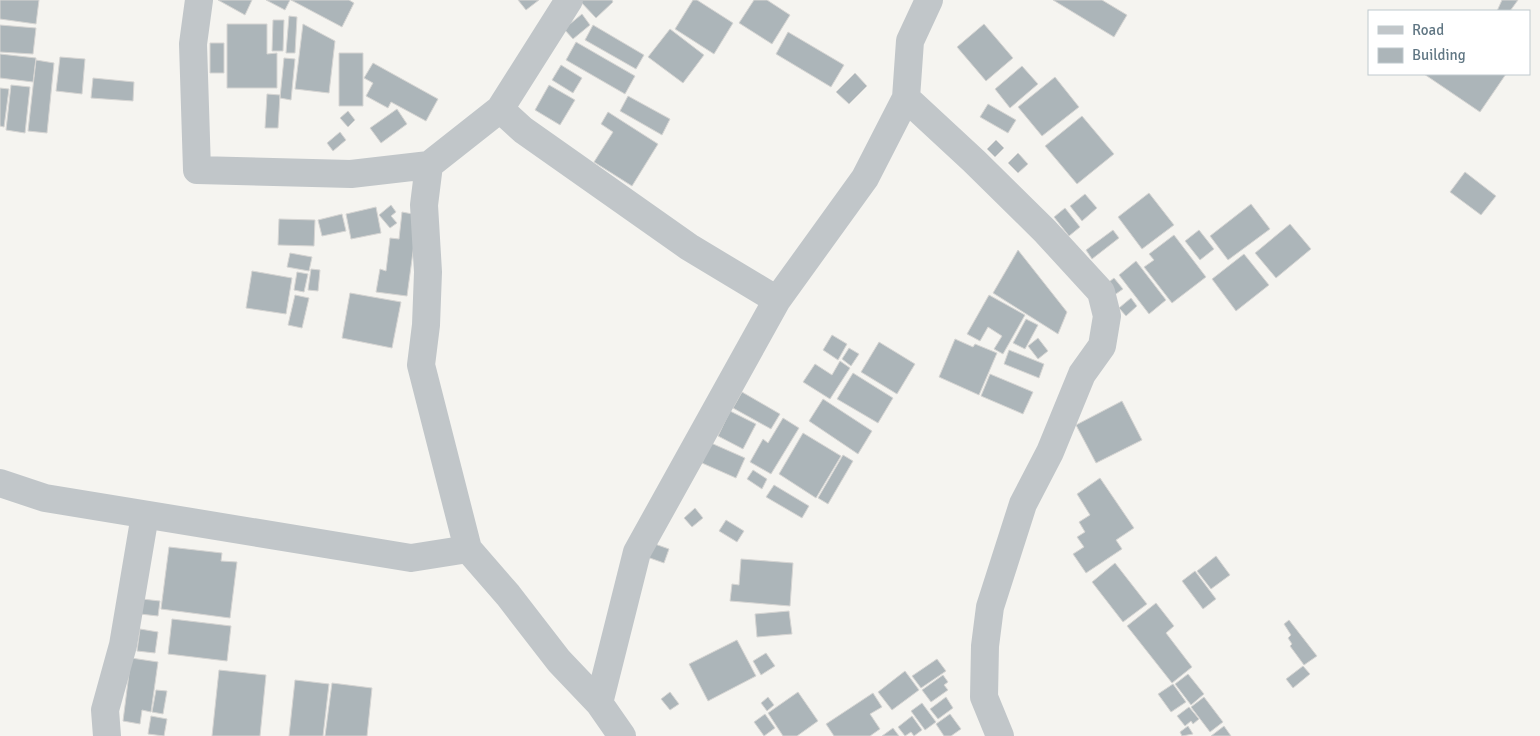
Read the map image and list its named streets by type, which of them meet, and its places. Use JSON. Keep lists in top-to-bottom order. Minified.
{"legend":["Road","Building"]}
